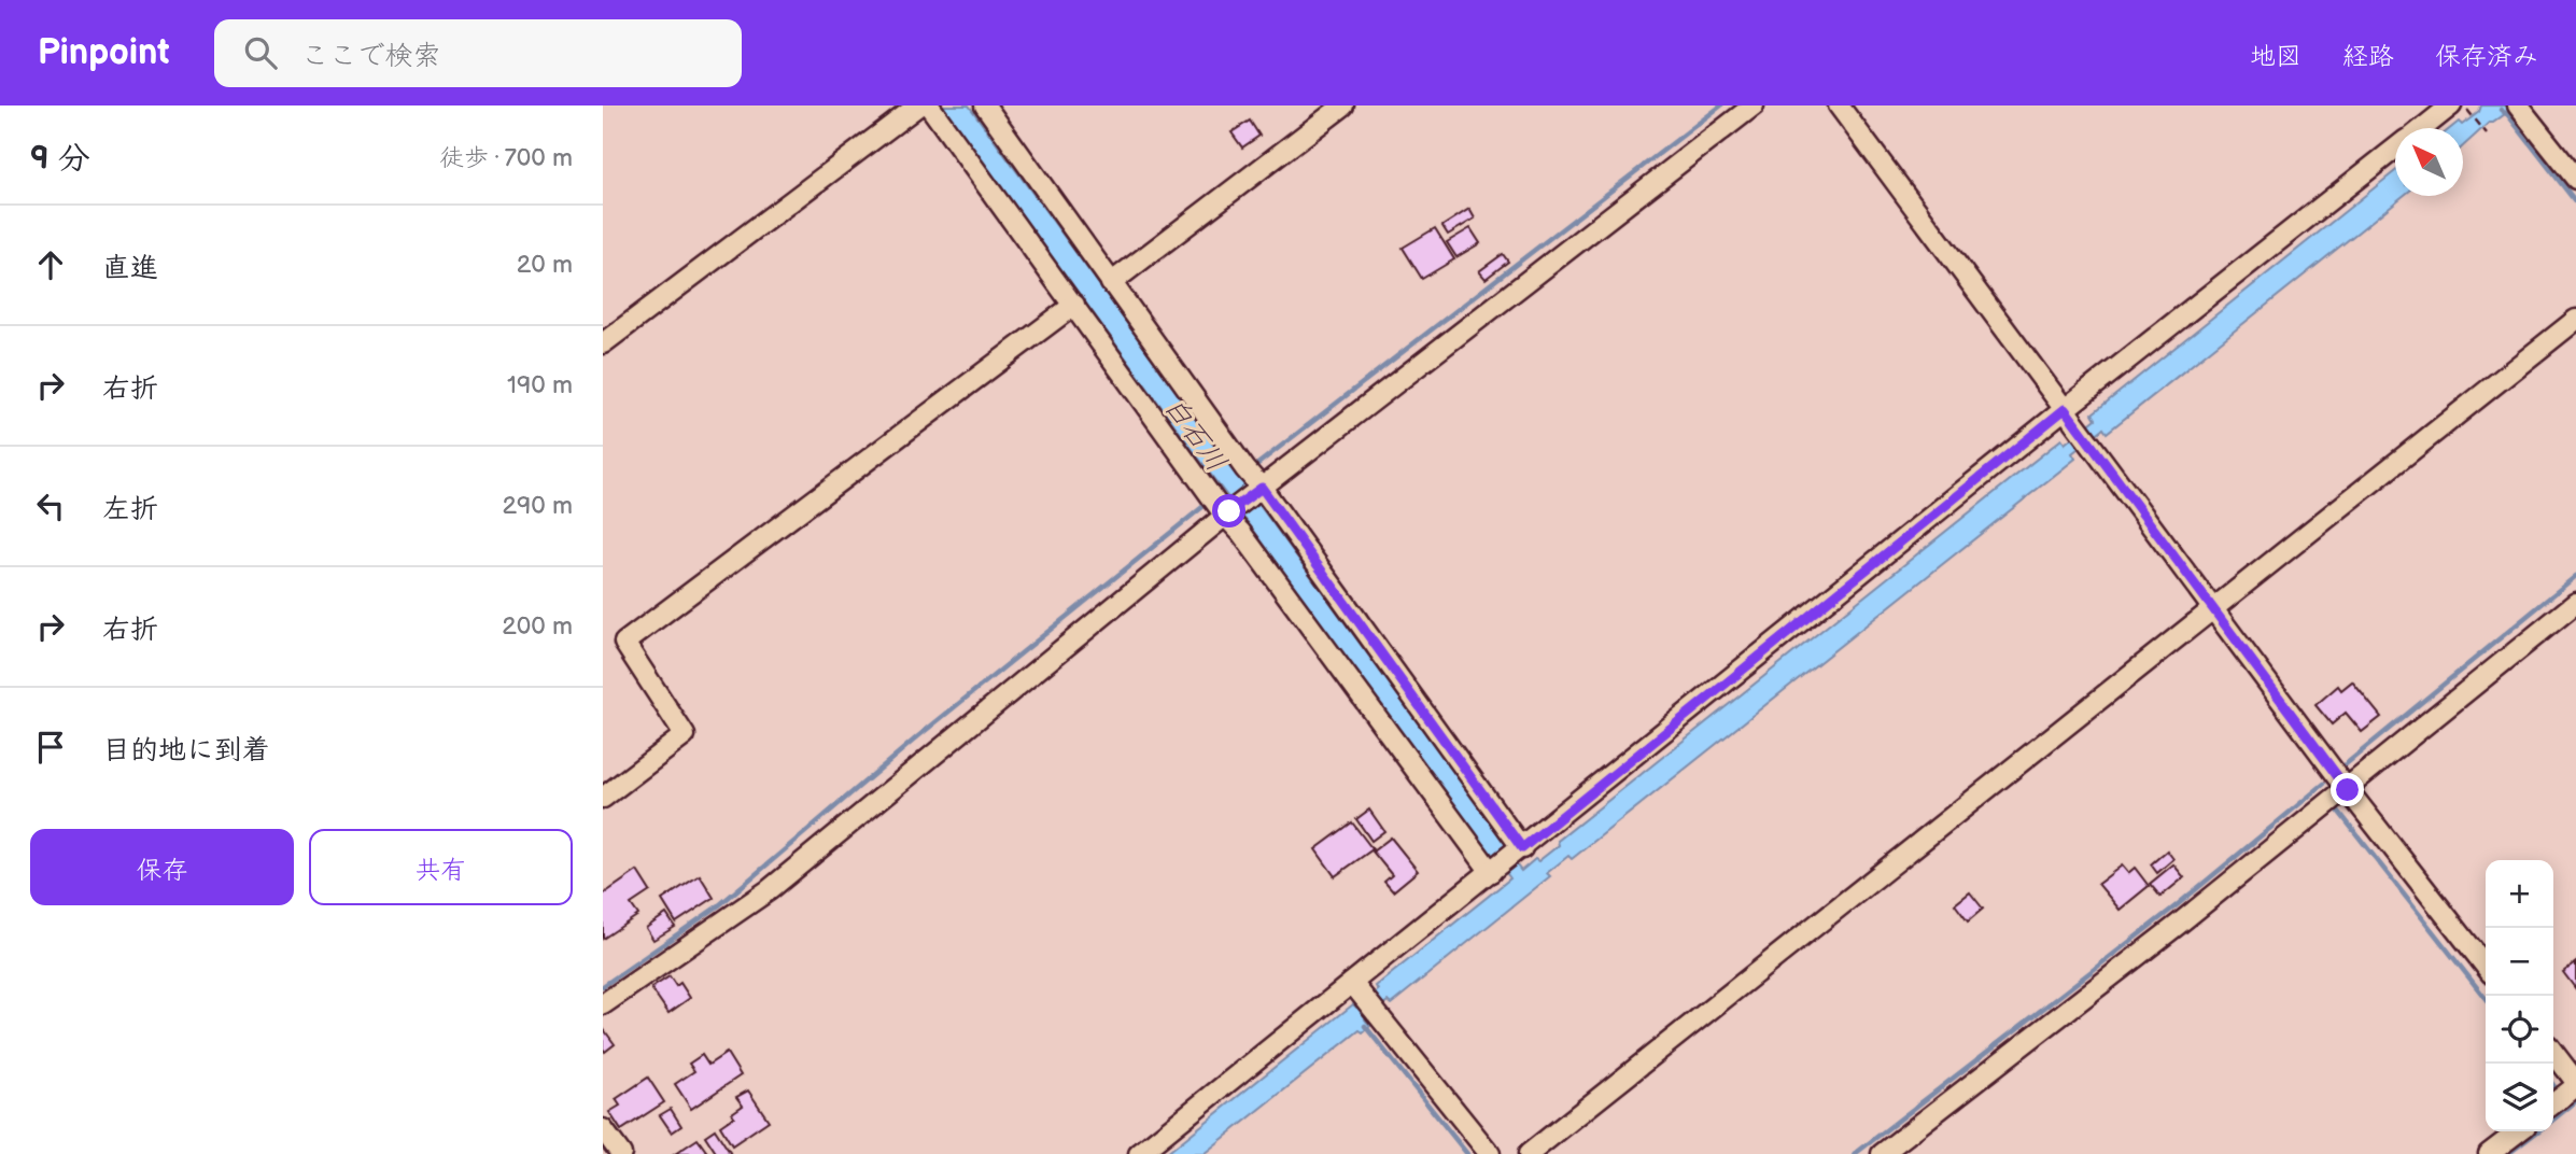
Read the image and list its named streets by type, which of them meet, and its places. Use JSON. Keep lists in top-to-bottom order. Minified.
{"water":["白石川"],"north":"top left","page":{"header":"Pinpoint","search":"ここで検索","nav":["地図","経路","保存済み"],"heading":["9 分","徒歩 · 700 m"],"list":[["直進","20 m"],["右折","190 m"],["左折","290 m"],["右折","200 m"],"目的地に到着"],"buttons":["保存","共有"],"map_buttons":["+","−"]}}
